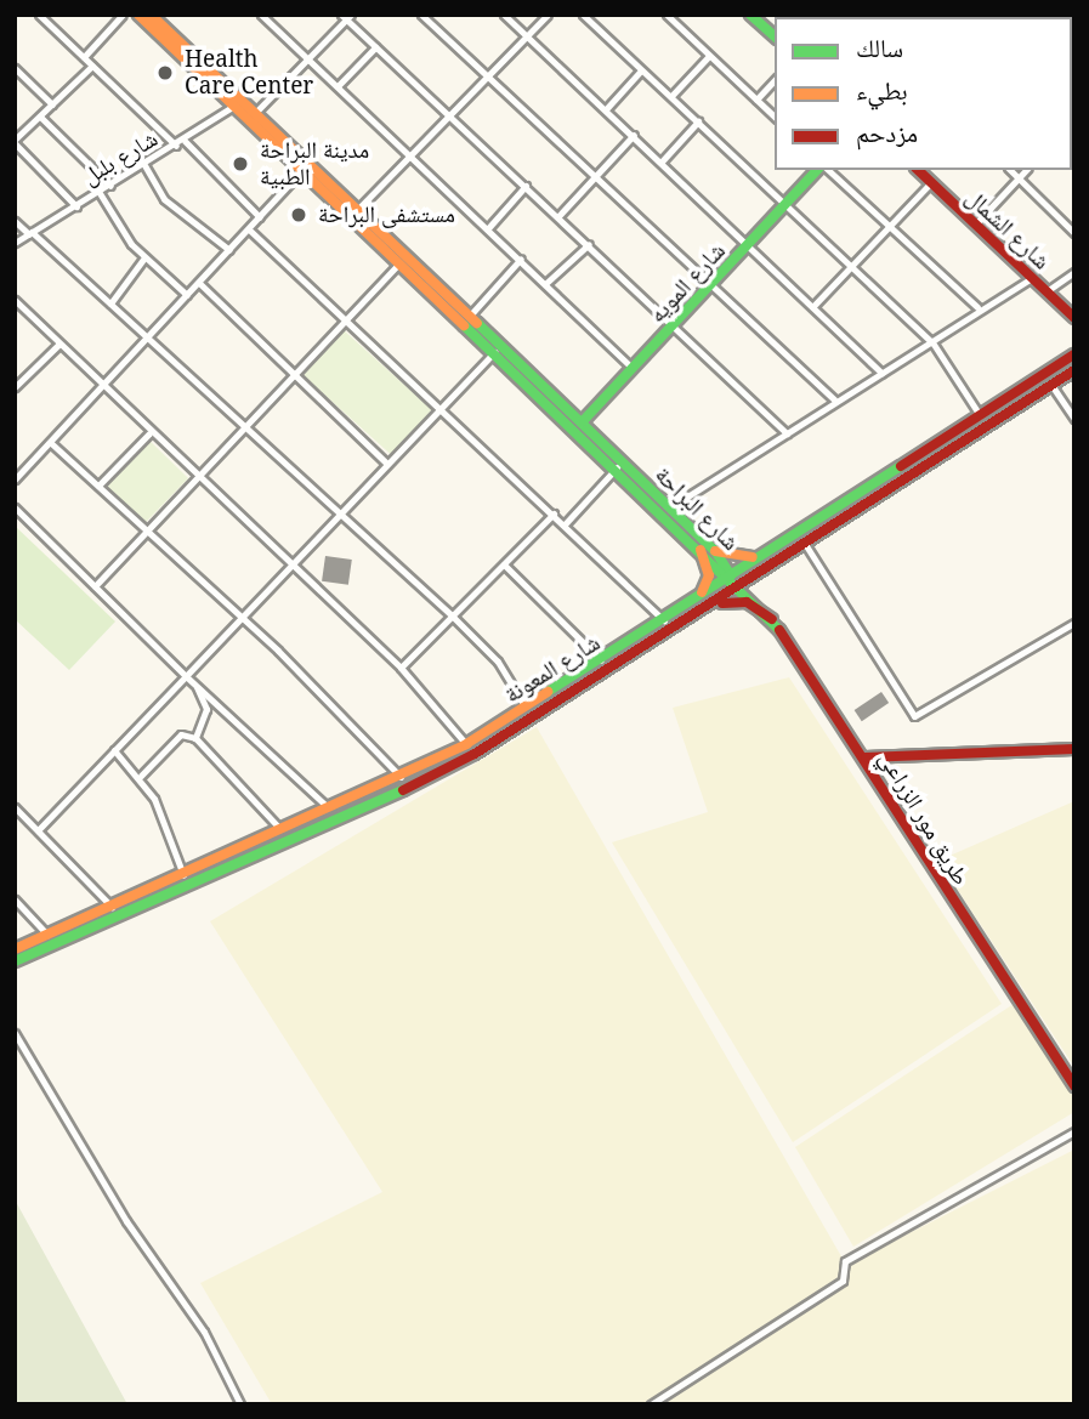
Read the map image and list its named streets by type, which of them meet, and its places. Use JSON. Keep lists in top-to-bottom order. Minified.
{"streets":{"main road":["شارع الشمال","شارع المويه","شارع البراحة","شارع المعونة","طريق مور الزراعي"],"street":["شارع بلبل"]},"crossings":[["شارع بلبل","شارع البراحة"],["شارع المويه","شارع البراحة"],["شارع البراحة","شارع المعونة"],["شارع البراحة","طريق مور الزراعي"],["شارع المعونة","طريق مور الزراعي"]],"places":["Health Care Center","مدينة البراحة الطبية","مستشفى البراحة"],"legend":["سالك","بطيء","مزدحم"]}
